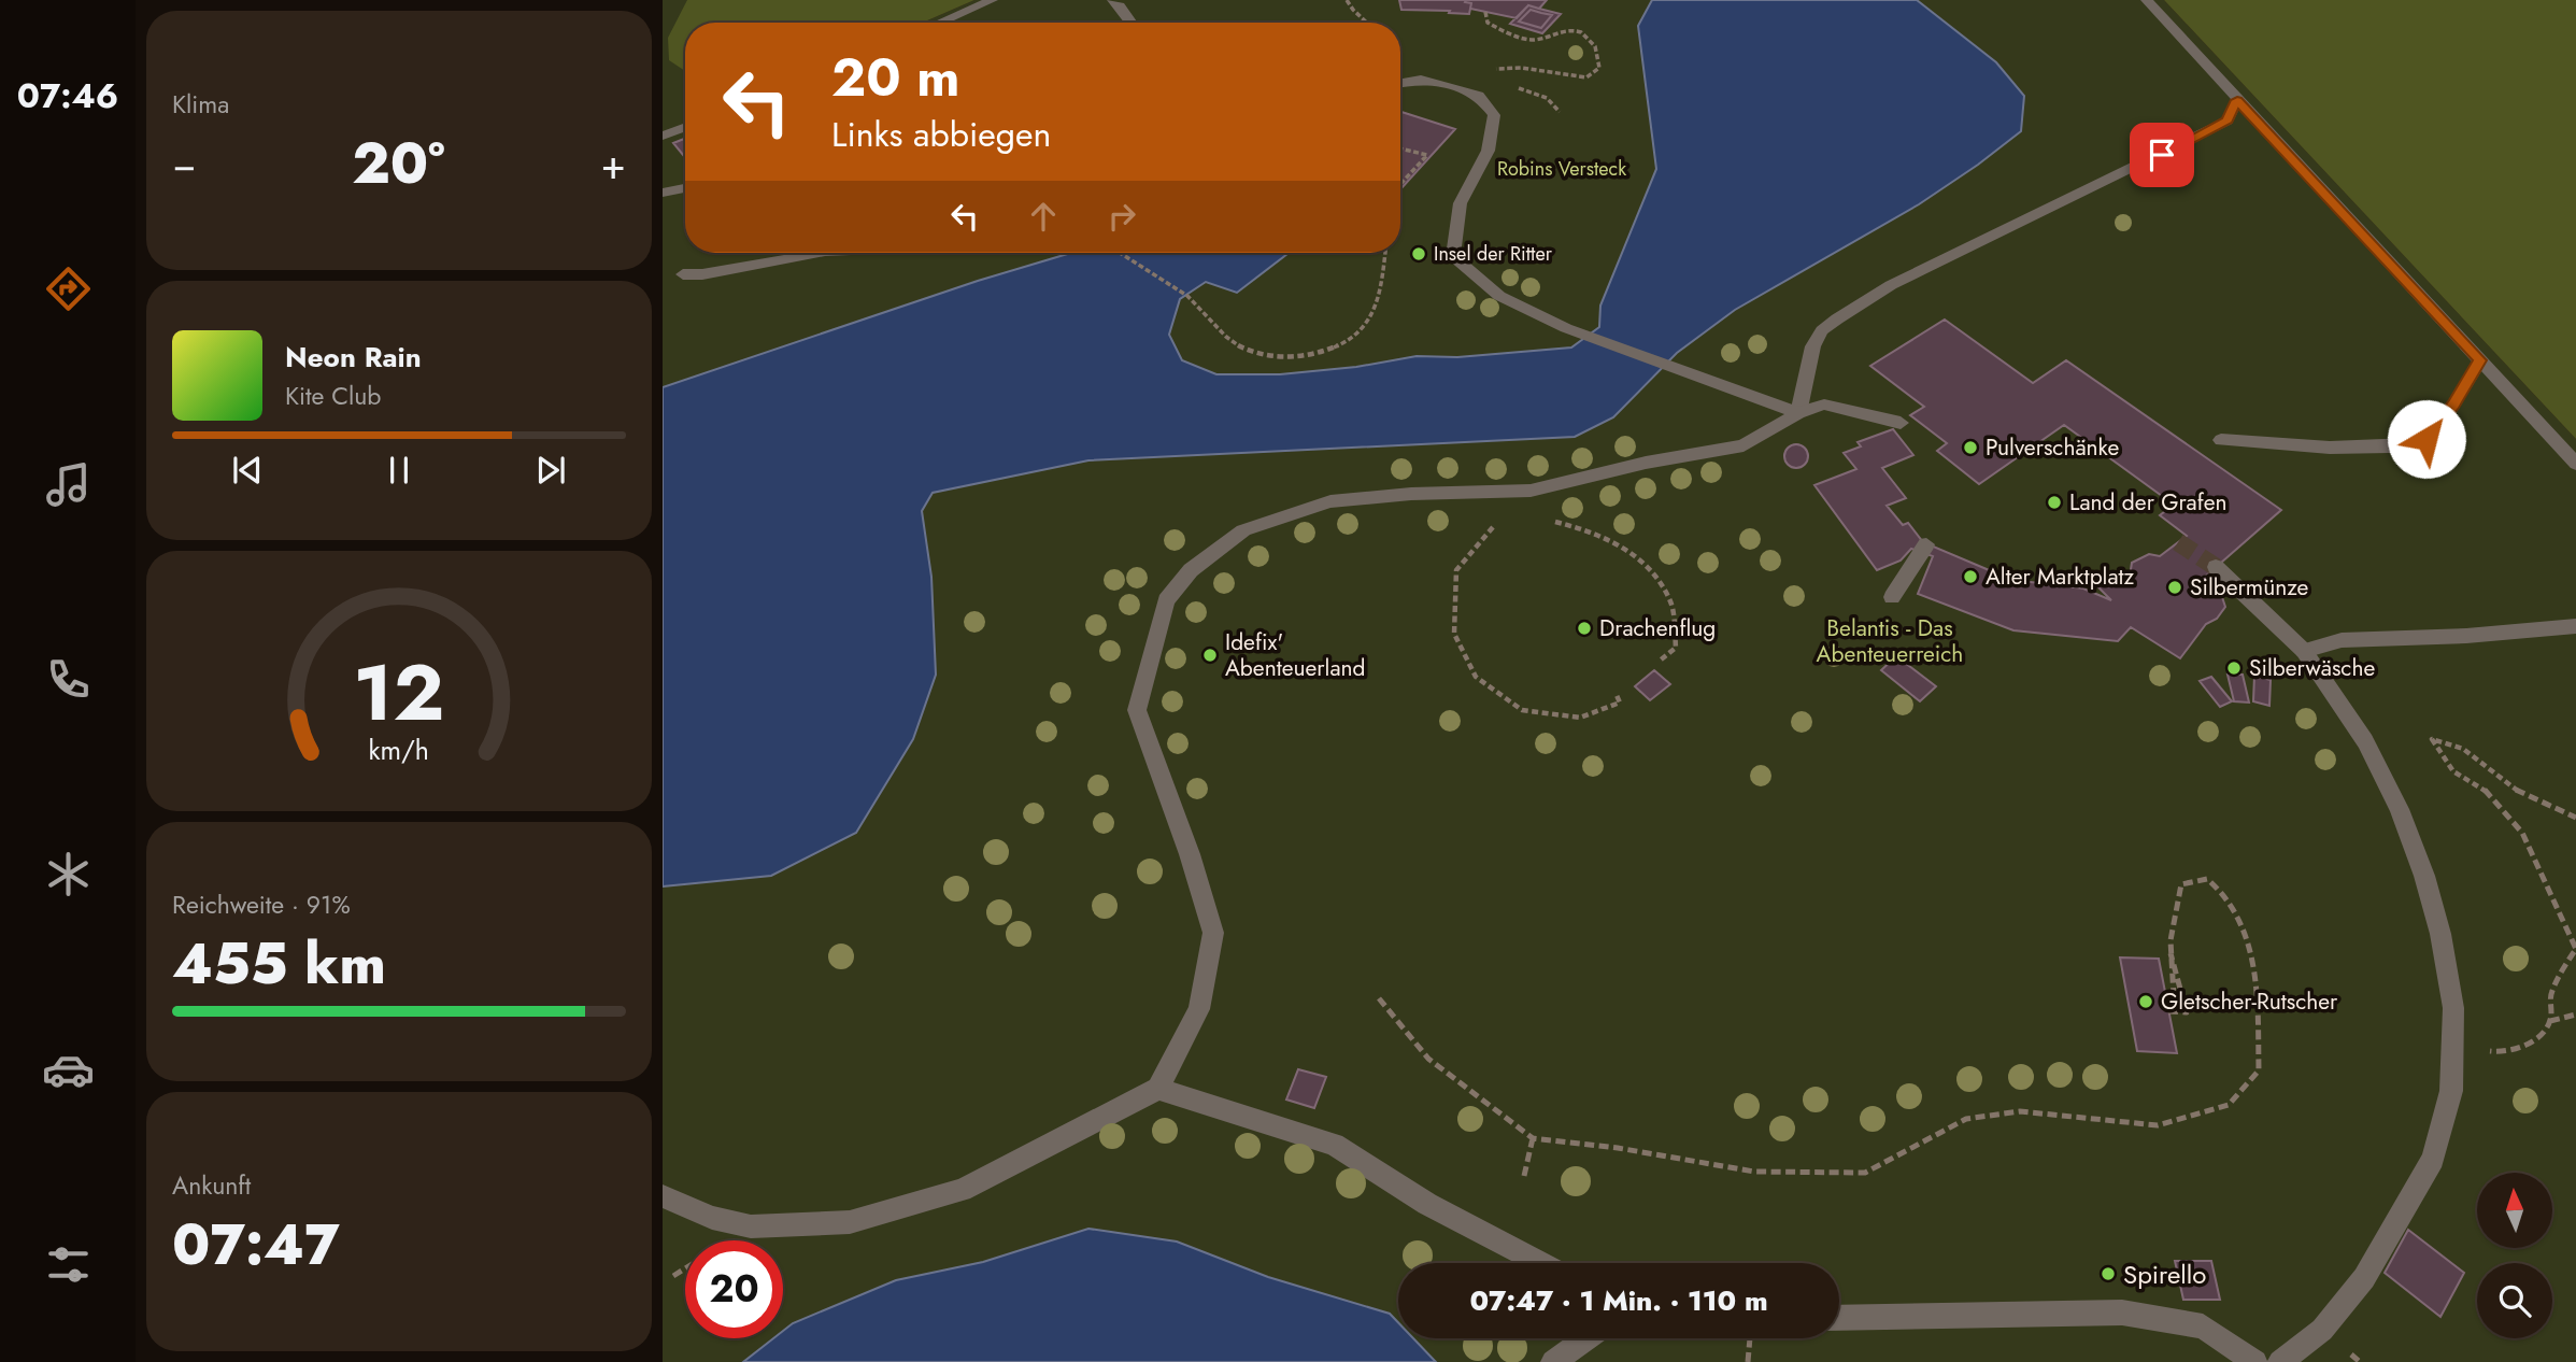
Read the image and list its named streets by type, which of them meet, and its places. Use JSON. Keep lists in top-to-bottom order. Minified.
{"parks":["Robins Versteck","Belantis - Das Abenteuerreich"],"places":["Insel der Ritter","Pulverschänke","Land der Grafen","Alter Marktplatz","Silbermünze","Drachenflug","Idefix' Abenteuerland","Silberwäsche","Gletscher-Rutscher","Spirello"],"north":"top","page":{"tabs":"07:46","tile":["Klima",["Reichweite · 91%","455 km"],["Ankunft","07:47"]],"turn":["20 m","Links abbiegen"],"heat":["−","20°","+"],"song":["Neon Rain","Kite Club"],"limit":"20","trip":"07:47 · 1 Min. · 110 m","gauge":["12","km/h"]}}
